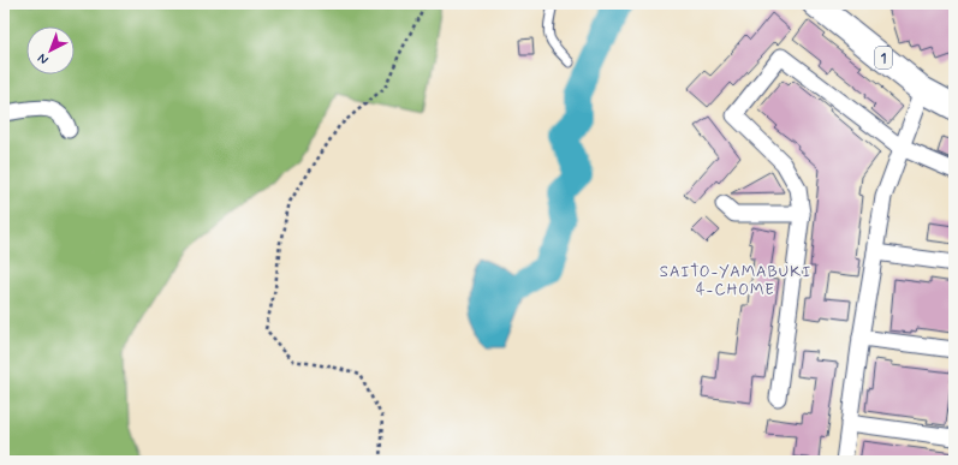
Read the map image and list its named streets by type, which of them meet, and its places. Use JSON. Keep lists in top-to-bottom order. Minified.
{"streets":{"main road":["1"]},"districts":["SAITO-YAMABUKI 4-CHOME"],"north":"bottom left"}
